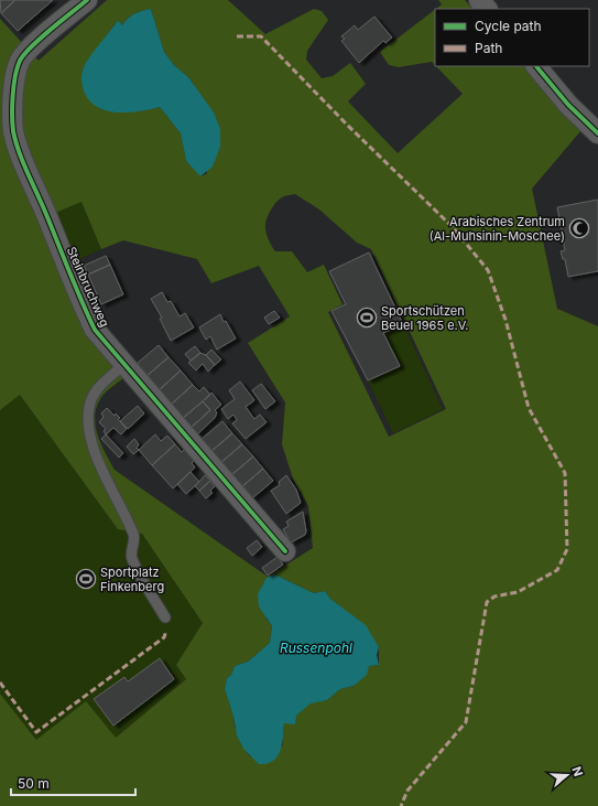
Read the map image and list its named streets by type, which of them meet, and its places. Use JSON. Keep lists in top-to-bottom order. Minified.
{"streets":{"street":["Steinbruchweg"]},"water":["Russenpohl"],"places":{"mosque":["Arabisches Zentrum (Al-Muhsinin-Moschee)"],"sports":["Sportschützen Beuel 1965 e.V.","Sportplatz Finkenberg"]},"legend":["Cycle path","Path"],"scale_bar":"50 m","north":"right"}
